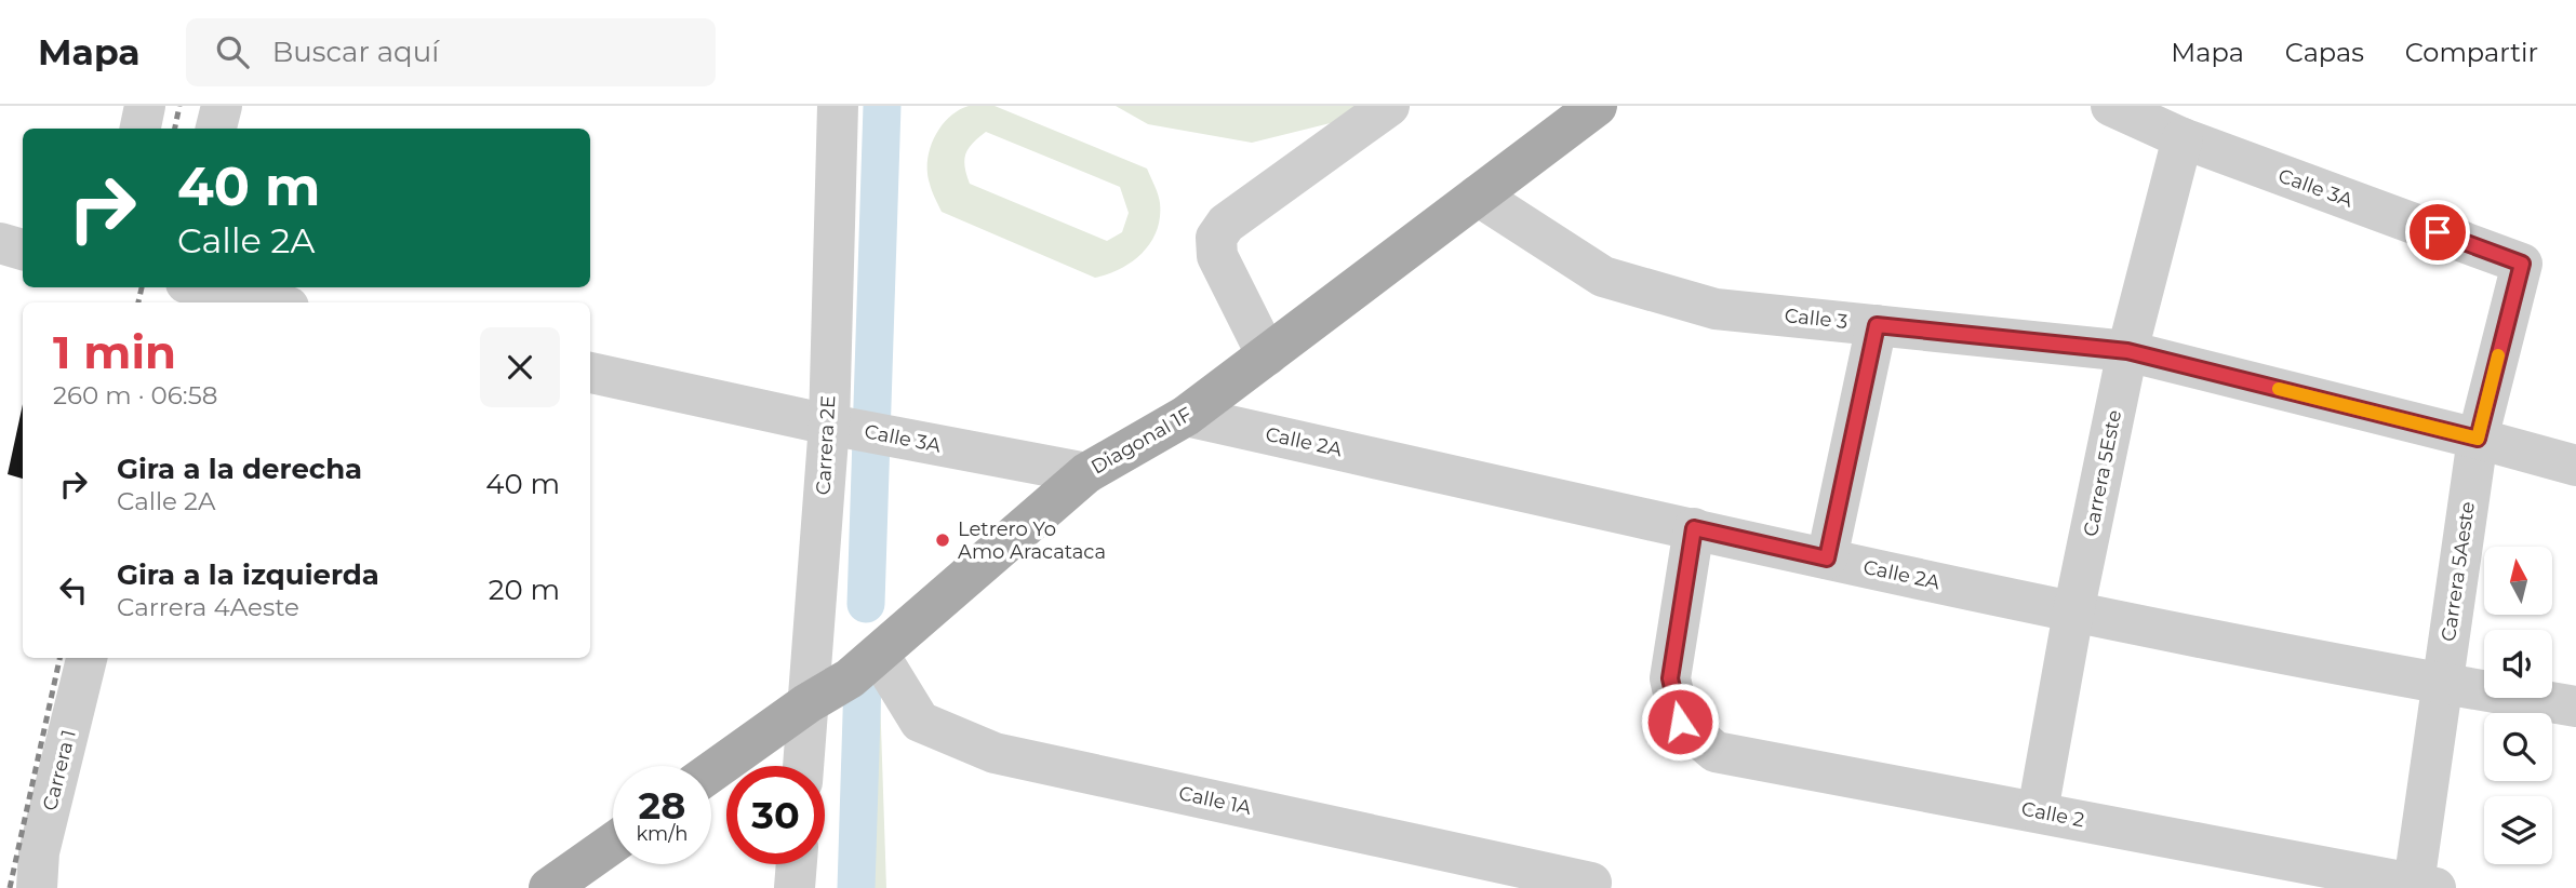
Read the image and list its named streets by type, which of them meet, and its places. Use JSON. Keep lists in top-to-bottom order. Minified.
{"streets":{"main road":["Diagonal 1F"],"street":["Calle 3A","Calle 3","Calle 2A","Carrera 2E","Carrera 5Este","Carrera 5Aeste","Carrera 1","Calle 1A","Calle 2"]},"crossings":[["Calle 3A","Diagonal 1F"],["Calle 3A","Carrera 2E"],["Calle 3A","Carrera 5Este"],["Calle 3A","Carrera 5Aeste"],["Calle 3","Diagonal 1F"],["Calle 3","Carrera 5Este"],["Calle 3","Carrera 5Aeste"],["Diagonal 1F","Calle 2A"],["Diagonal 1F","Carrera 2E"],["Diagonal 1F","Calle 1A"],["Calle 2A","Carrera 5Este"],["Calle 2A","Carrera 5Aeste"],["Calle 2A","Calle 2"],["Carrera 5Este","Calle 2"],["Carrera 5Aeste","Calle 2"]],"places":["Letrero Yo Amo Aracataca"],"north":"top","page":{"header":"Mapa","search":"Buscar aquí","nav":["Mapa","Capas","Compartir"],"turn":["40 m","Calle 2A"],"heading":["1 min","260 m · 06:58"],"list":[{"name":"Gira a la derecha","note":"Calle 2A","value":"40 m"},{"name":"Gira a la izquierda","note":"Carrera 4Aeste","value":"20 m"}],"speed":"28 km/h","limit":"30"}}
